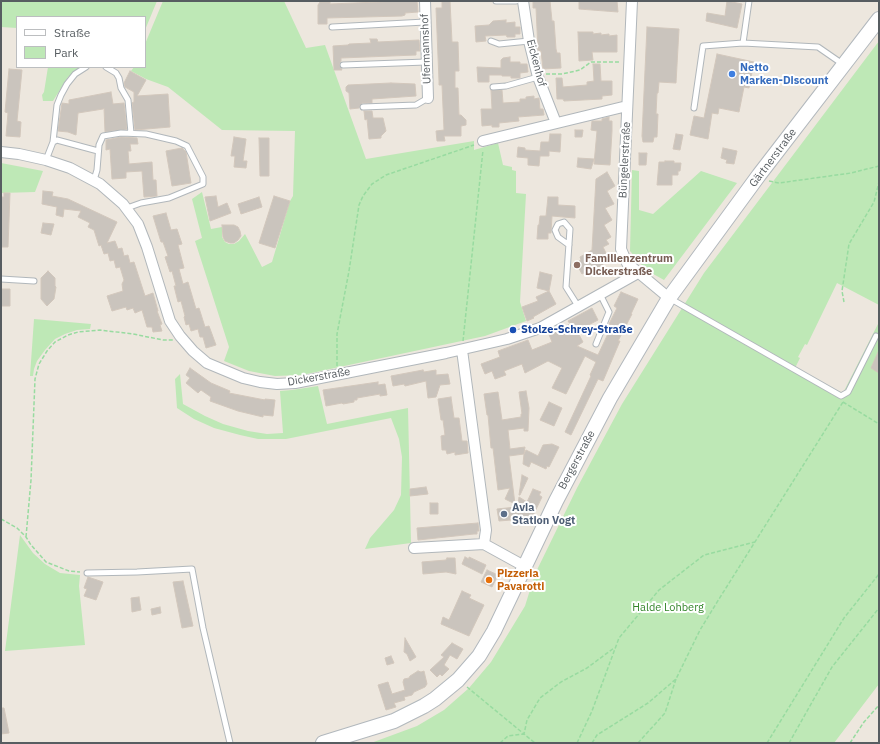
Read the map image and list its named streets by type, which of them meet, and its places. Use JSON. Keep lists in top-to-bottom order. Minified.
{"streets":{"main road":["Gärtnerstraße","Bergerstraße"],"street":["Ufermannshof","Eickenhof","Büngelerstraße","Dickerstraße"]},"crossings":[["Gärtnerstraße","Büngelerstraße"],["Gärtnerstraße","Bergerstraße"],["Büngelerstraße","Dickerstraße"],["Büngelerstraße","Bergerstraße"]],"parks":["Halde Lohberg"],"places":["Netto Marken-Discount","Familienzentrum Dickerstraße","Stolze-Schrey-Straße","Avia Station Vogt","Pizzeria Pavarotti"],"legend":["Straße","Park"]}
